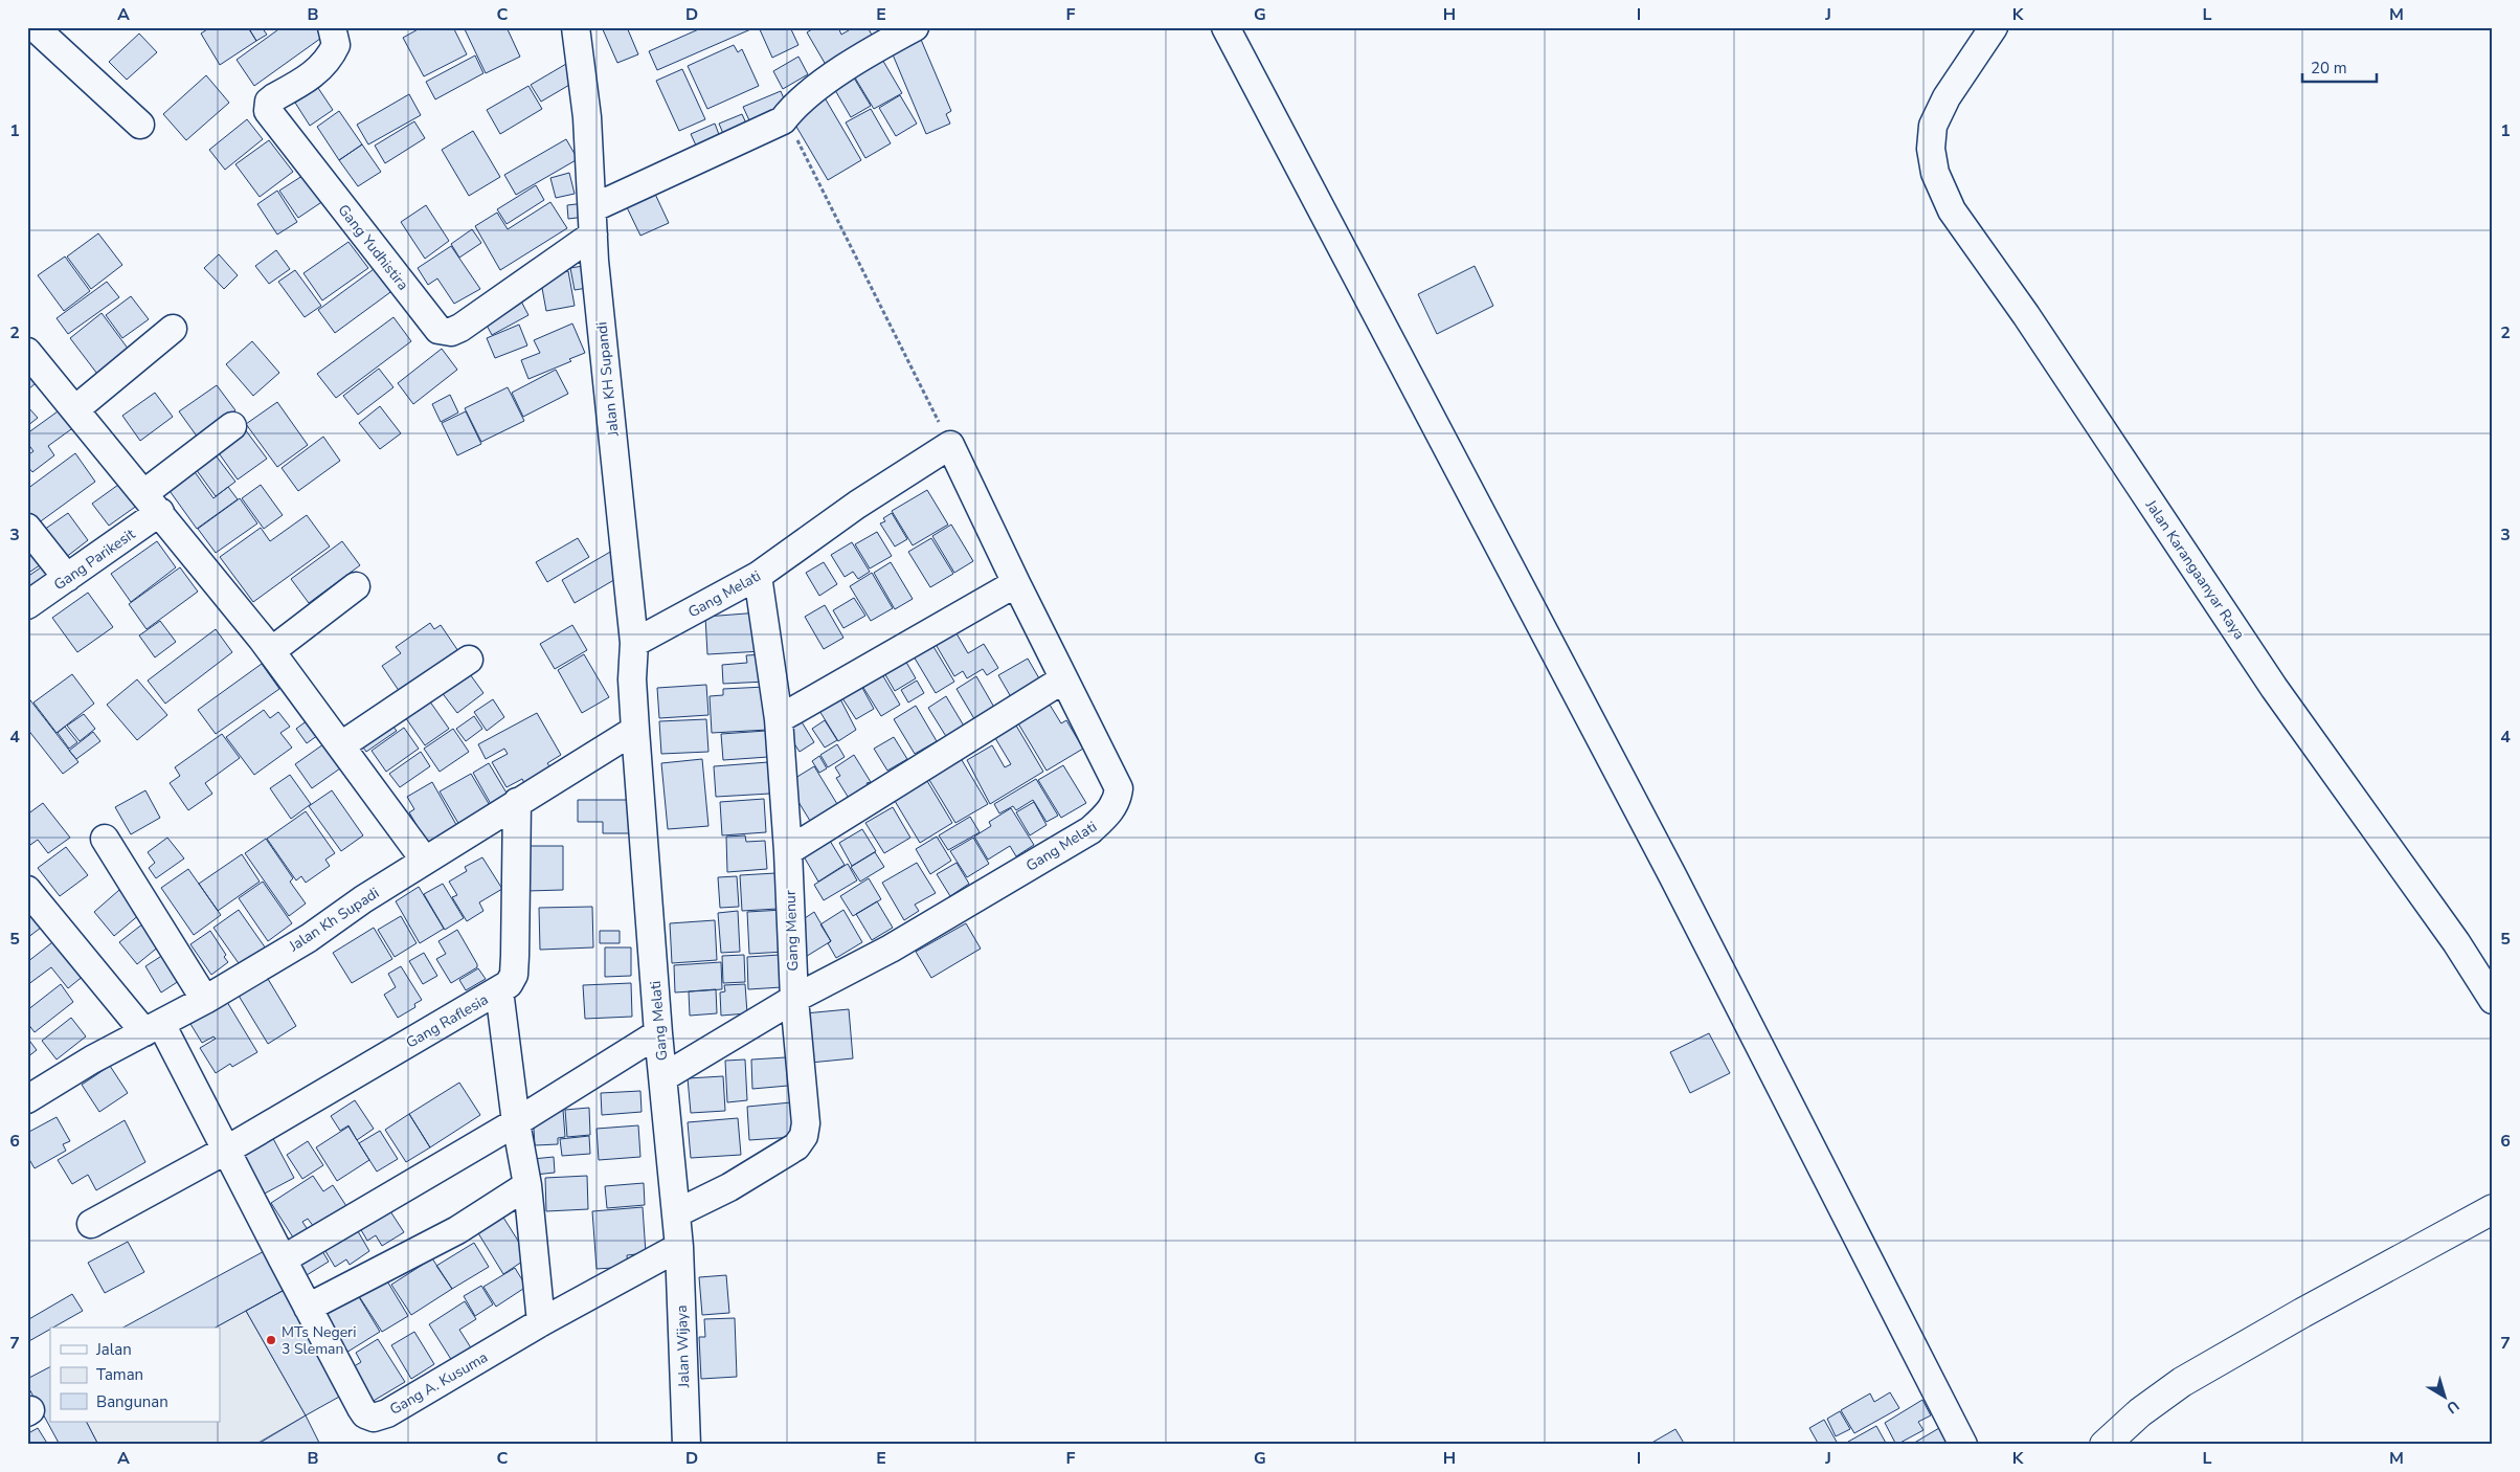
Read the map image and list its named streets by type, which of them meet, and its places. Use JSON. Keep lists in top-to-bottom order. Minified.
{"streets":{"street":["Gang Yudhistira","Jalan KH Supandi","Gang Parikesit","Jalan Karangaanyar Raya","Gang Melati","Jalan Kh Supadi","Gang Menur","Gang Raflesia","Jalan Wijaya","Gang A. Kusuma"]},"crossings":[["Gang Yudhistira","Jalan KH Supandi"],["Jalan KH Supandi","Gang Melati"],["Jalan KH Supandi","Jalan Kh Supadi"],["Gang Melati","Jalan Kh Supadi"],["Gang Melati","Gang Menur"],["Jalan Kh Supadi","Gang Raflesia"],["Jalan Kh Supadi","Gang A. Kusuma"],["Gang Raflesia","Gang A. Kusuma"],["Jalan Wijaya","Gang A. Kusuma"]],"places":["MTs Negeri 3 Sleman"],"legend":["Jalan","Taman","Bangunan"],"scale_bar":"20 m","north":"bottom right","grid":{"columns":["A","B","C","D","E","F","G","H","I","J","K","L","M"],"rows":["1","2","3","4","5","6","7"]}}
